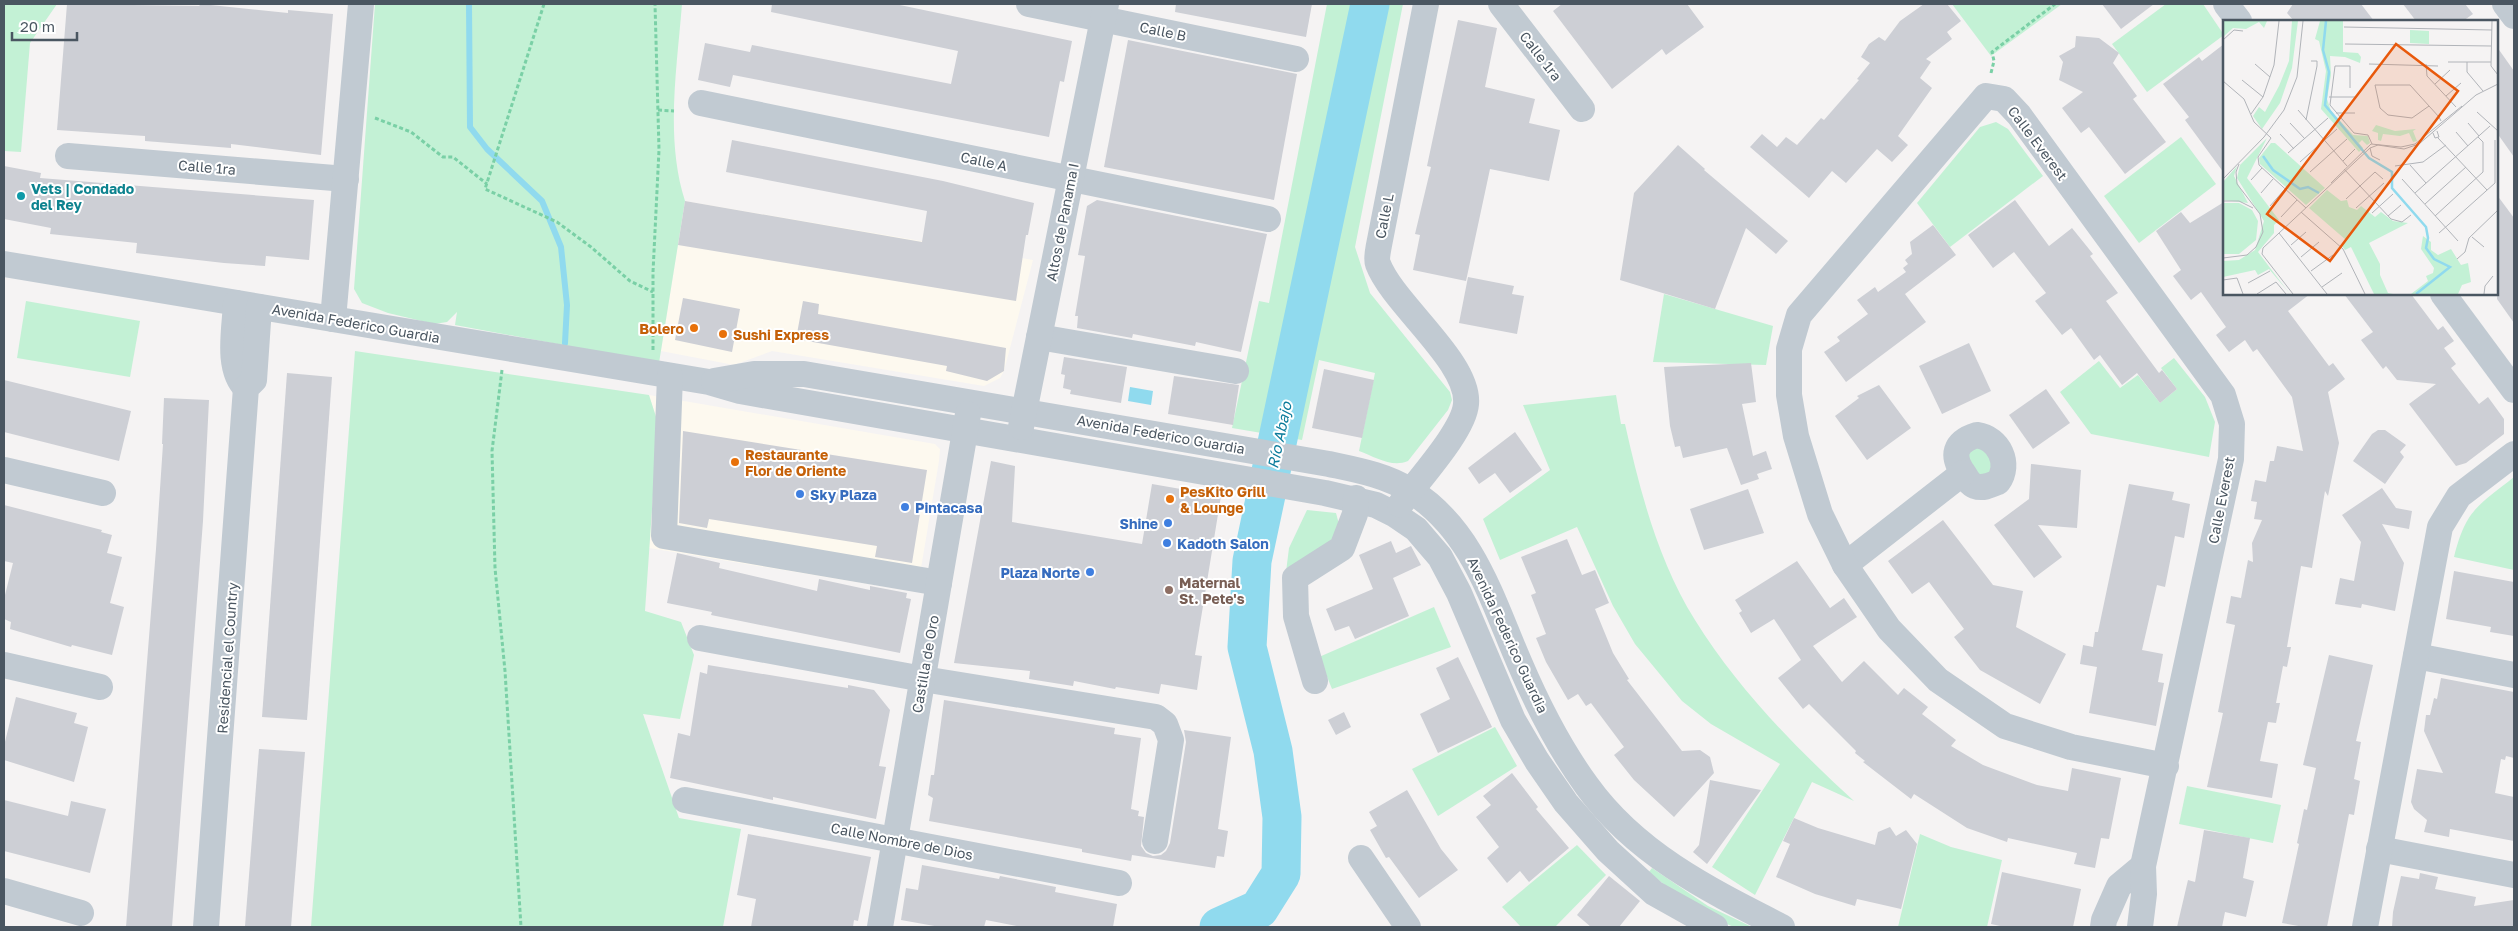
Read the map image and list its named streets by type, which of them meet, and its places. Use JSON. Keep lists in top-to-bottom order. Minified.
{"streets":{"street":["Calle B","Calle 1ra","Calle Everest","Calle A","Calle L","Altos de Panama I","Avenida Federico Guardia","Residencial el Country","Castilla de Oro","Calle Nombre de Dios"]},"crossings":[["Calle B","Altos de Panama I"],["Calle A","Altos de Panama I"],["Calle L","Avenida Federico Guardia"],["Altos de Panama I","Avenida Federico Guardia"],["Avenida Federico Guardia","Residencial el Country"],["Avenida Federico Guardia","Castilla de Oro"],["Castilla de Oro","Calle Nombre de Dios"]],"water":["Río Abajo"],"places":["Vets | Condado del Rey","Bolero","Sushi Express","Restaurante Flor de Oriente","Sky Plaza","PesKito Grill & Lounge","Pintacasa","Shine","Kadoth Salon","Plaza Norte","Maternal St. Pete's"],"scale_bar":"20 m"}
